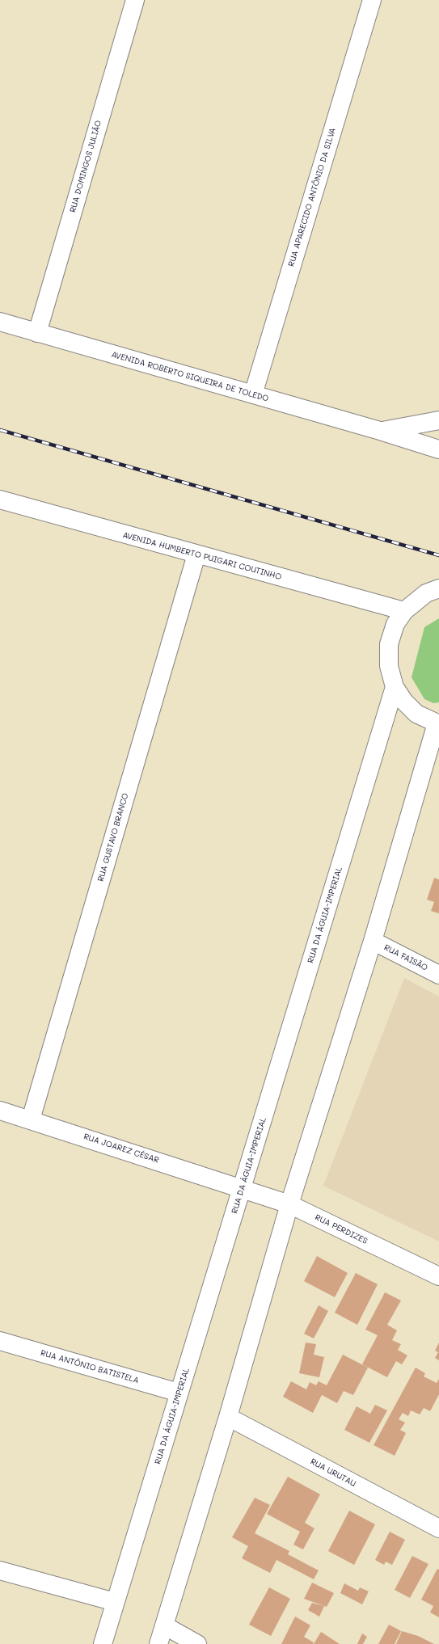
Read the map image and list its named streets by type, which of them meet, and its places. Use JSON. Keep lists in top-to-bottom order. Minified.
{"streets":{"street":["RUA DOMINGOS JULIÃO","RUA APARECIDO ANTÔNIO DA SILVA","AVENIDA ROBERTO SIQUEIRA DE TOLEDO","AVENIDA HUMBERTO PUIGARI COUTINHO","RUA GUSTAVO BRANCO","RUA DA ÁGUIA-IMPERIAL","RUA FAISÃO","RUA JOAREZ CÉSAR","RUA PERDIZES","RUA ANTÔNIO BATISTELA","RUA URUTAU"]},"crossings":[["RUA DOMINGOS JULIÃO","AVENIDA ROBERTO SIQUEIRA DE TOLEDO"],["RUA APARECIDO ANTÔNIO DA SILVA","AVENIDA ROBERTO SIQUEIRA DE TOLEDO"],["AVENIDA HUMBERTO PUIGARI COUTINHO","RUA GUSTAVO BRANCO"],["RUA GUSTAVO BRANCO","RUA JOAREZ CÉSAR"],["RUA DA ÁGUIA-IMPERIAL","RUA JOAREZ CÉSAR"],["RUA DA ÁGUIA-IMPERIAL","RUA PERDIZES"],["RUA DA ÁGUIA-IMPERIAL","RUA ANTÔNIO BATISTELA"],["RUA JOAREZ CÉSAR","RUA PERDIZES"]]}
